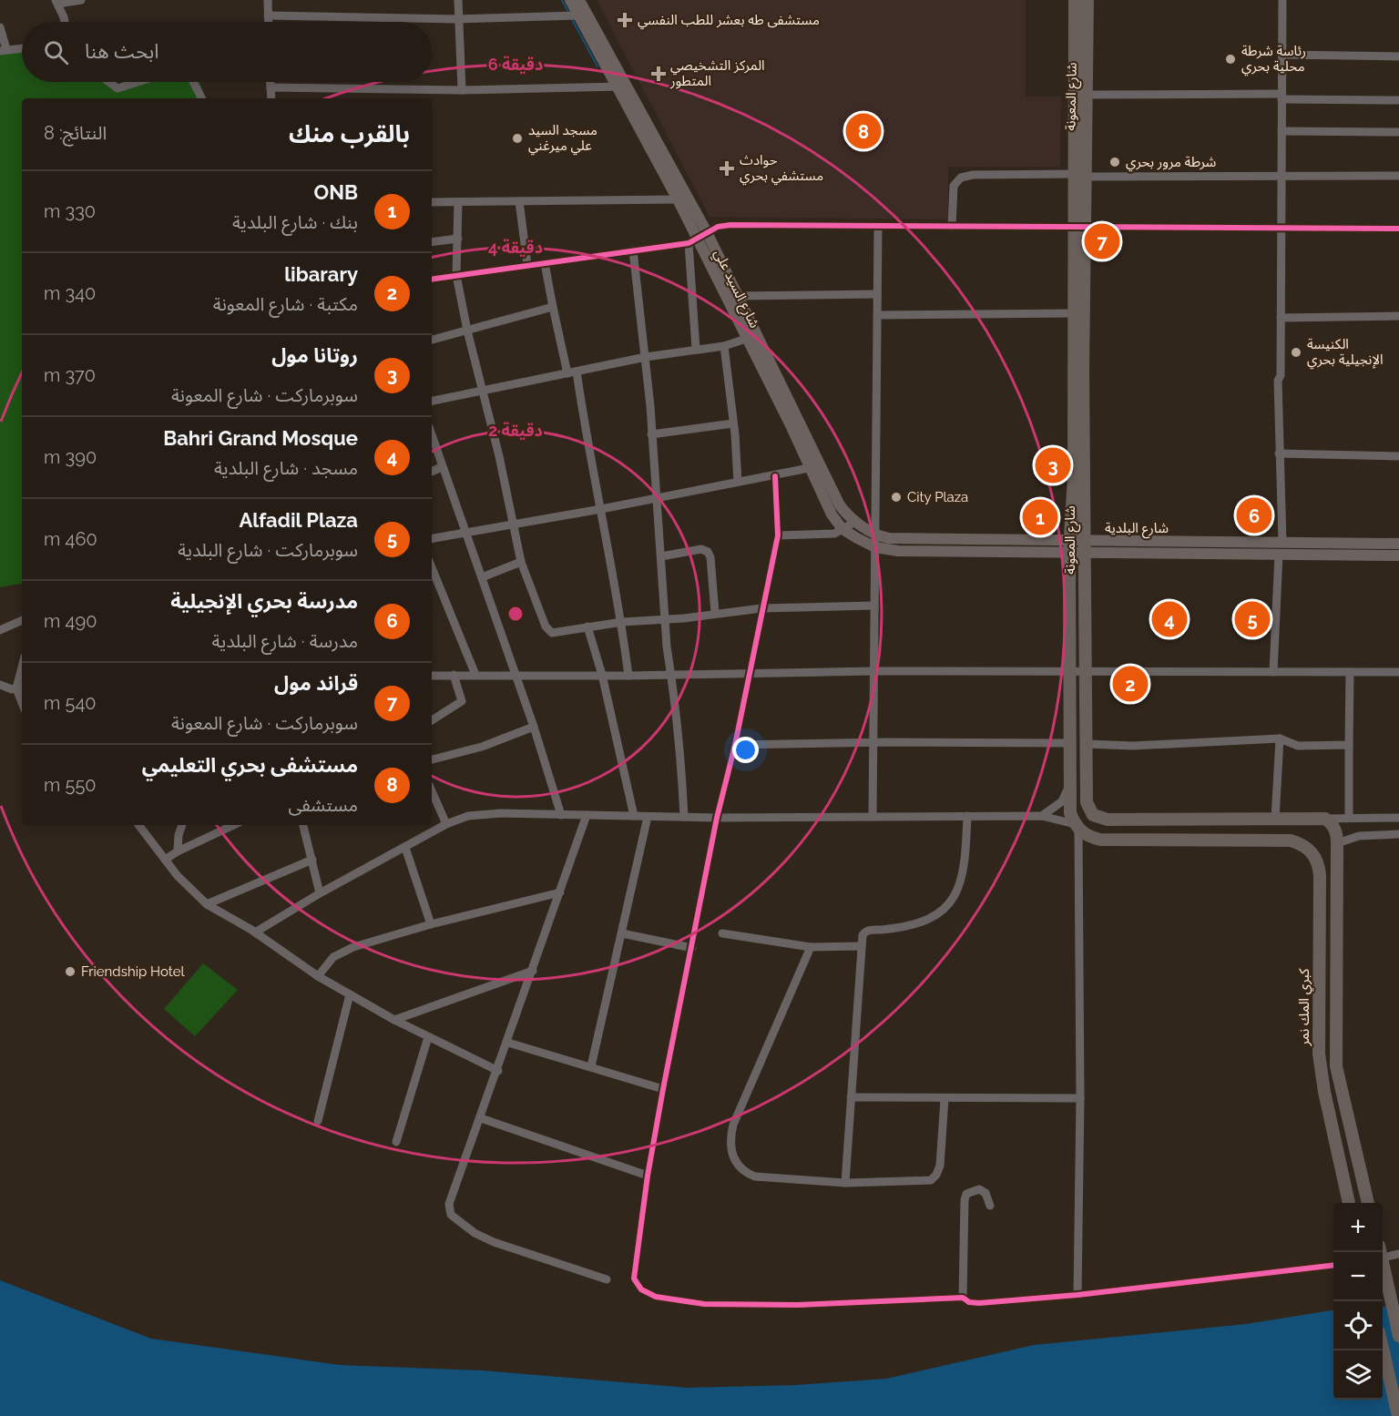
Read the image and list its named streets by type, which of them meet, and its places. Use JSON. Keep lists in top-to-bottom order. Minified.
{"streets":{"highway":["شارع المعونة","كبري المك نمر"],"main road":["شارع السيد علي","شارع البلدية"]},"crossings":[["شارع المعونة","شارع البلدية"],["شارع السيد علي","شارع البلدية"]],"places":{"health":["مستشفى طه بعشر للطب النفسي","المركز التشخيصي المتطور","حوادث مستشفي بحري"],"other":["رئاسة شرطة محلية بحري","مسجد السيد علي ميرغني","شرطة مرور بحري","الكنيسة الإنجيلية بحري","City Plaza","Friendship Hotel"]},"page":{"search":"ابحث هنا","heading":["بالقرب منك","النتائج: 8"],"pins":["8","7","3","6","1","4","5","2"],"list":[{"mark":"1","name":"ONB","note":"بنك · شارع البلدية","value":"330 m"},{"mark":"2","name":"libarary","note":"مكتبة · شارع المعونة","value":"340 m"},{"mark":"3","name":"روتانا مول","note":"سوبرماركت · شارع المعونة","value":"370 m"},{"mark":"4","name":"Bahri Grand Mosque","note":"مسجد · شارع البلدية","value":"390 m"},{"mark":"5","name":"Alfadil Plaza","note":"سوبرماركت · شارع البلدية","value":"460 m"},{"mark":"6","name":"مدرسة بحري الإنجيلية","note":"مدرسة · شارع البلدية","value":"490 m"},{"mark":"7","name":"قراند مول","note":"سوبرماركت · شارع المعونة","value":"540 m"},{"mark":"8","name":"مستشفى بحري التعليمي","note":"مستشفى","value":"550 m"}],"map_buttons":["+","−"]},"rings":["6 دقيقة","4 دقيقة","2 دقيقة"]}
